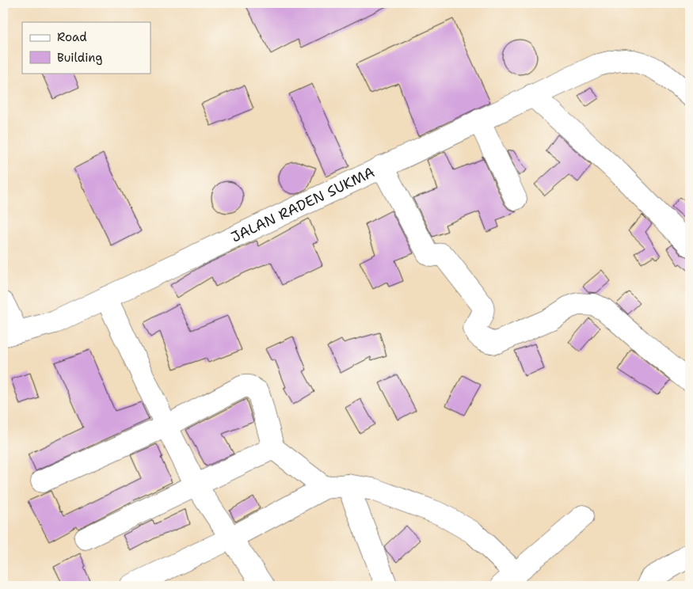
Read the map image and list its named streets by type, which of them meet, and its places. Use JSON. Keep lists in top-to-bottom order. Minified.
{"streets":{"street":["JALAN RADEN SUKMA"]},"legend":["Road","Building"]}
